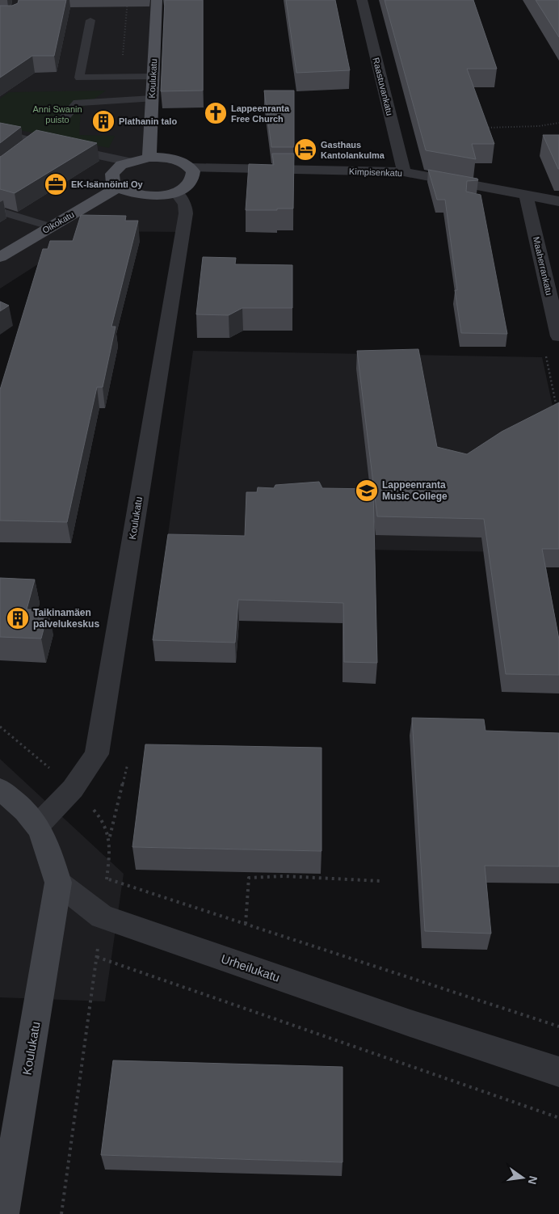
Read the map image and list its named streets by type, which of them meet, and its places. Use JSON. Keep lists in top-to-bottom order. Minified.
{"streets":{"main road":["Koulukatu","Oikokatu"],"street":["Raastuvankatu","Kimpisenkatu","Maaherrankatu","Urheilukatu"]},"crossings":[["Koulukatu","Urheilukatu"],["Raastuvankatu","Kimpisenkatu"],["Kimpisenkatu","Maaherrankatu"]],"parks":["Anni Swanin puisto"],"places":{"church":["Lappeenranta Free Church"],"building":["Plathanin talo","Taikinamäen palvelukeskus"],"hotel":["Gasthaus Kantolankulma"],"office":["EK-Isännöinti Oy"],"school or university":["Lappeenranta Music College"]},"north":"right"}
